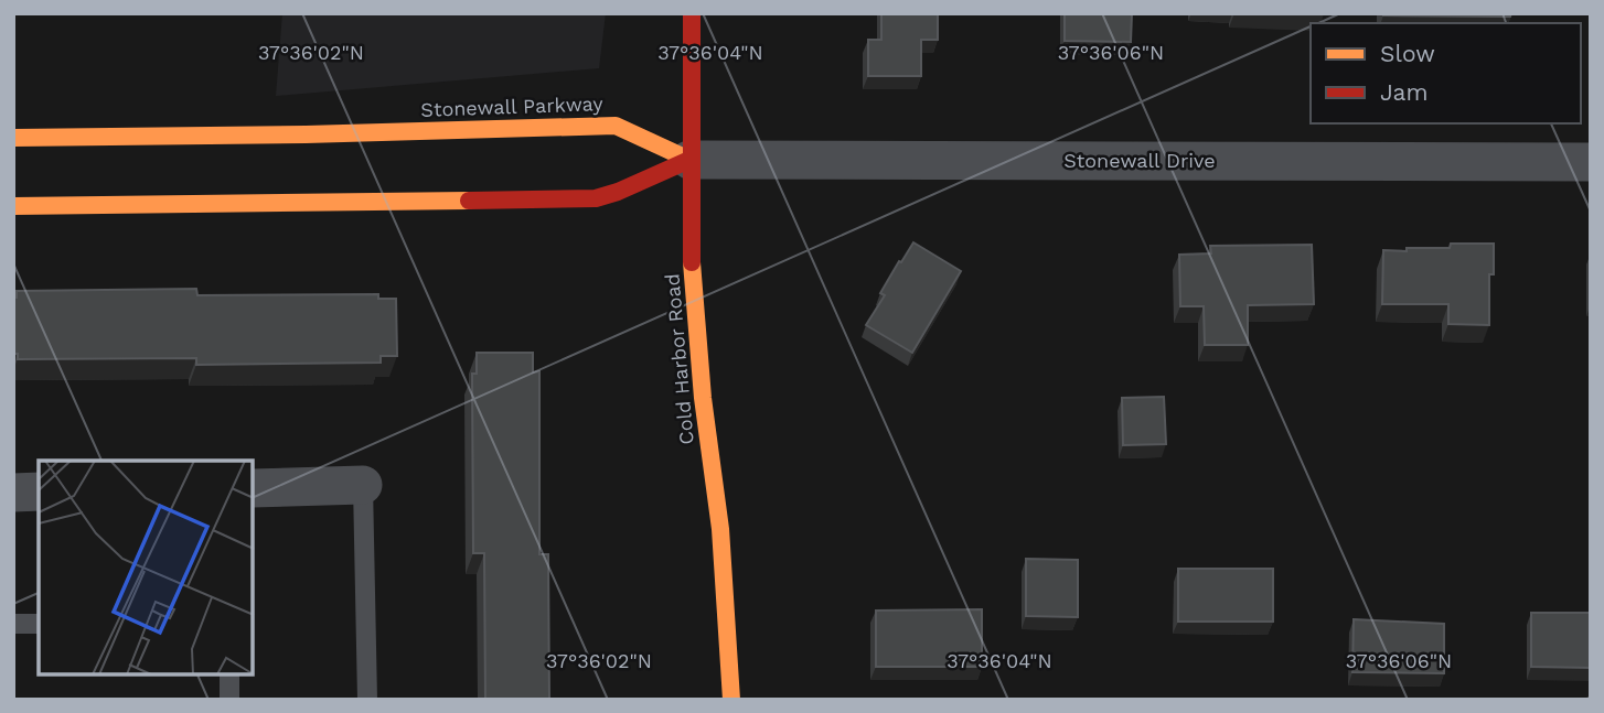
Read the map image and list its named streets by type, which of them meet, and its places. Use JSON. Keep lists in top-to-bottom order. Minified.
{"streets":{"street":["Stonewall Parkway","Stonewall Drive","Cold Harbor Road"]},"crossings":[["Stonewall Parkway","Stonewall Drive"],["Stonewall Parkway","Cold Harbor Road"],["Stonewall Drive","Cold Harbor Road"]],"legend":["Slow","Jam"],"coordinates":["37°36'02\"N","37°36'04\"N","37°36'06\"N"]}
